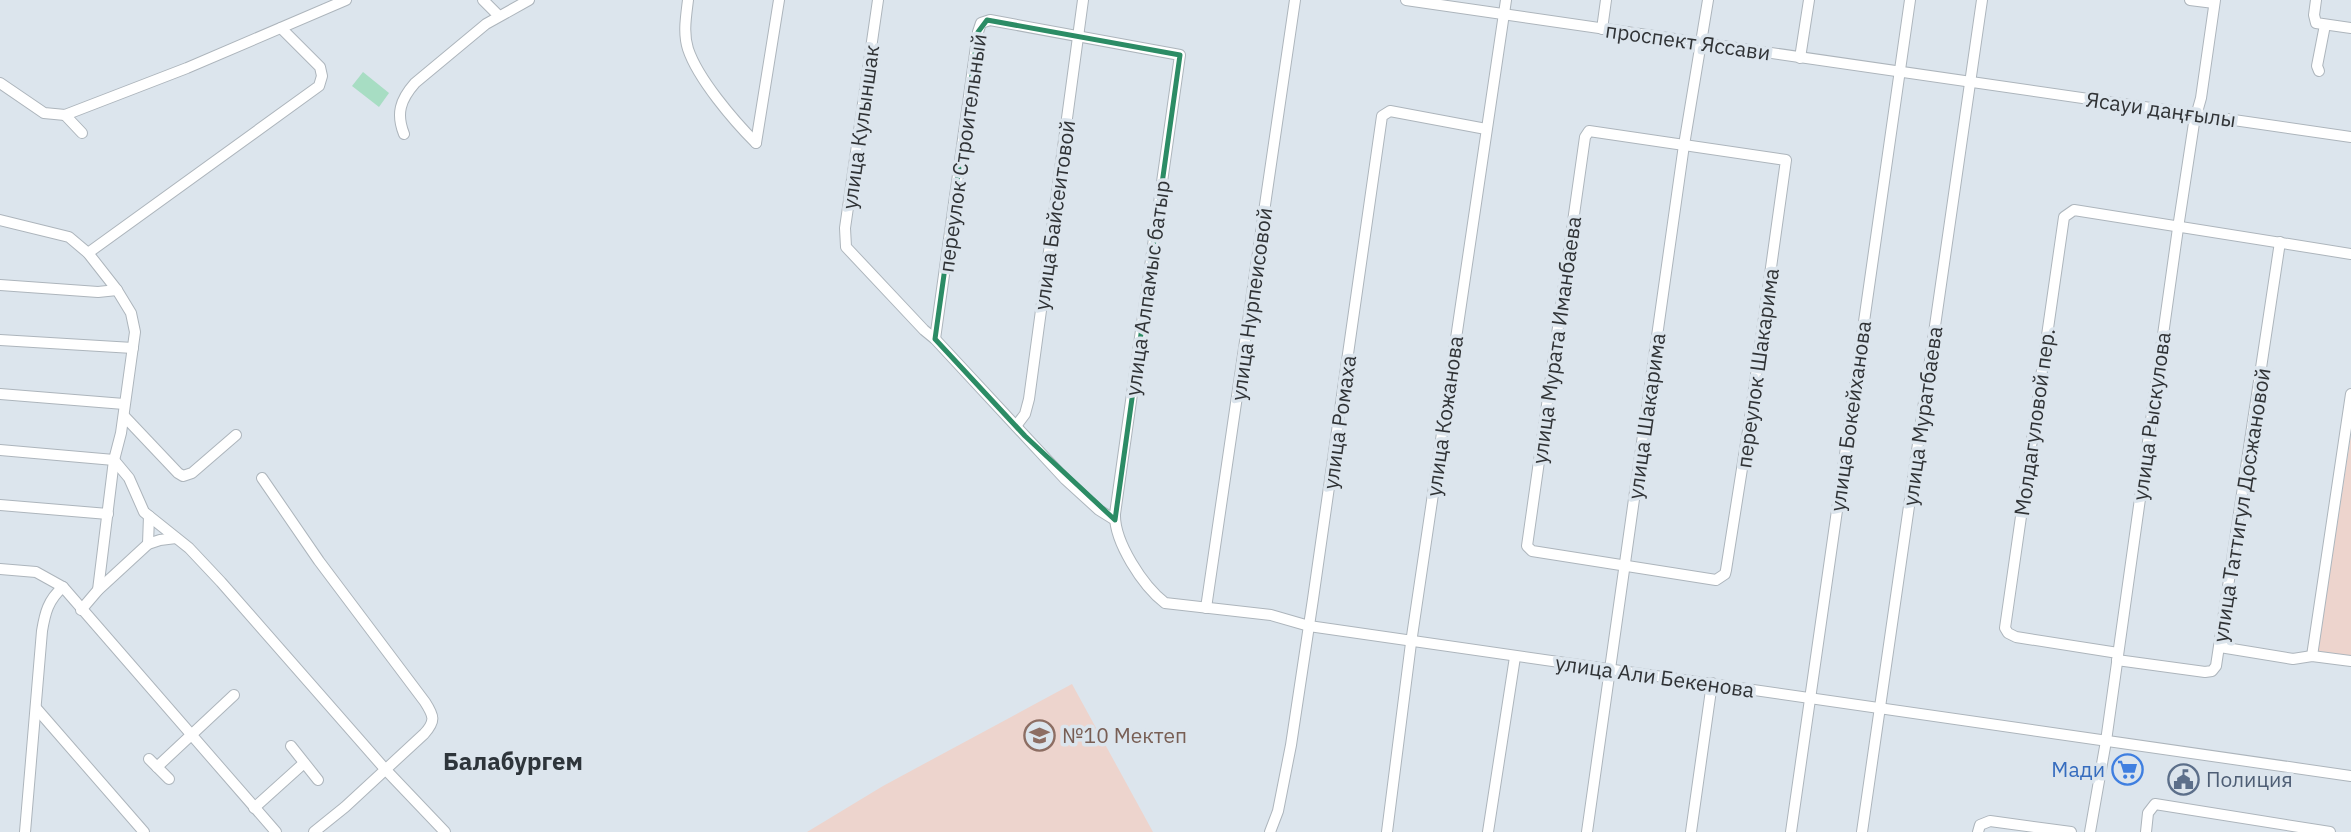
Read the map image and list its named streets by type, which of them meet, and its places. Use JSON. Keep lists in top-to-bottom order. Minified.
{"streets":{"street":["проспект Яссави","Ясауи даңғылы","улица Кулыншак","переулок Строительный","улица Байсеитовой","улица Алпамыс батыр","улица Нурпеисовой","улица Мурата Иманбаева","переулок Шакарима","улица Кожанова","улица Шакарима","улица Бокейханова","улица Муратбаева","улица Рыскулова","улица Ромаха","Молдагуловой пер.","улица Таттигул Досжановой","улица Али Бекенова"]},"crossings":[["проспект Яссави","Ясауи даңғылы"],["проспект Яссави","улица Кожанова"],["проспект Яссави","улица Шакарима"],["проспект Яссави","улица Бокейханова"],["проспект Яссави","улица Муратбаева"],["Ясауи даңғылы","улица Муратбаева"],["Ясауи даңғылы","улица Рыскулова"],["улица Кулыншак","переулок Строительный"],["переулок Строительный","улица Байсеитовой"],["переулок Строительный","улица Алпамыс батыр"],["улица Байсеитовой","улица Алпамыс батыр"],["улица Алпамыс батыр","улица Али Бекенова"],["улица Нурпеисовой","улица Али Бекенова"],["улица Мурата Иманбаева","переулок Шакарима"],["улица Мурата Иманбаева","улица Шакарима"],["переулок Шакарима","улица Шакарима"],["улица Кожанова","улица Ромаха"],["улица Кожанова","улица Али Бекенова"],["улица Шакарима","улица Али Бекенова"],["улица Бокейханова","улица Али Бекенова"],["улица Муратбаева","улица Али Бекенова"],["улица Рыскулова","Молдагуловой пер."],["улица Рыскулова","улица Таттигул Досжановой"],["улица Рыскулова","улица Али Бекенова"],["улица Ромаха","улица Али Бекенова"],["Молдагуловой пер.","улица Таттигул Досжановой"]],"districts":["Балабургем"],"places":{"school or university":["№10 Мектеп"],"supermarket":["Мади"],"public building":["Полиция"]}}
